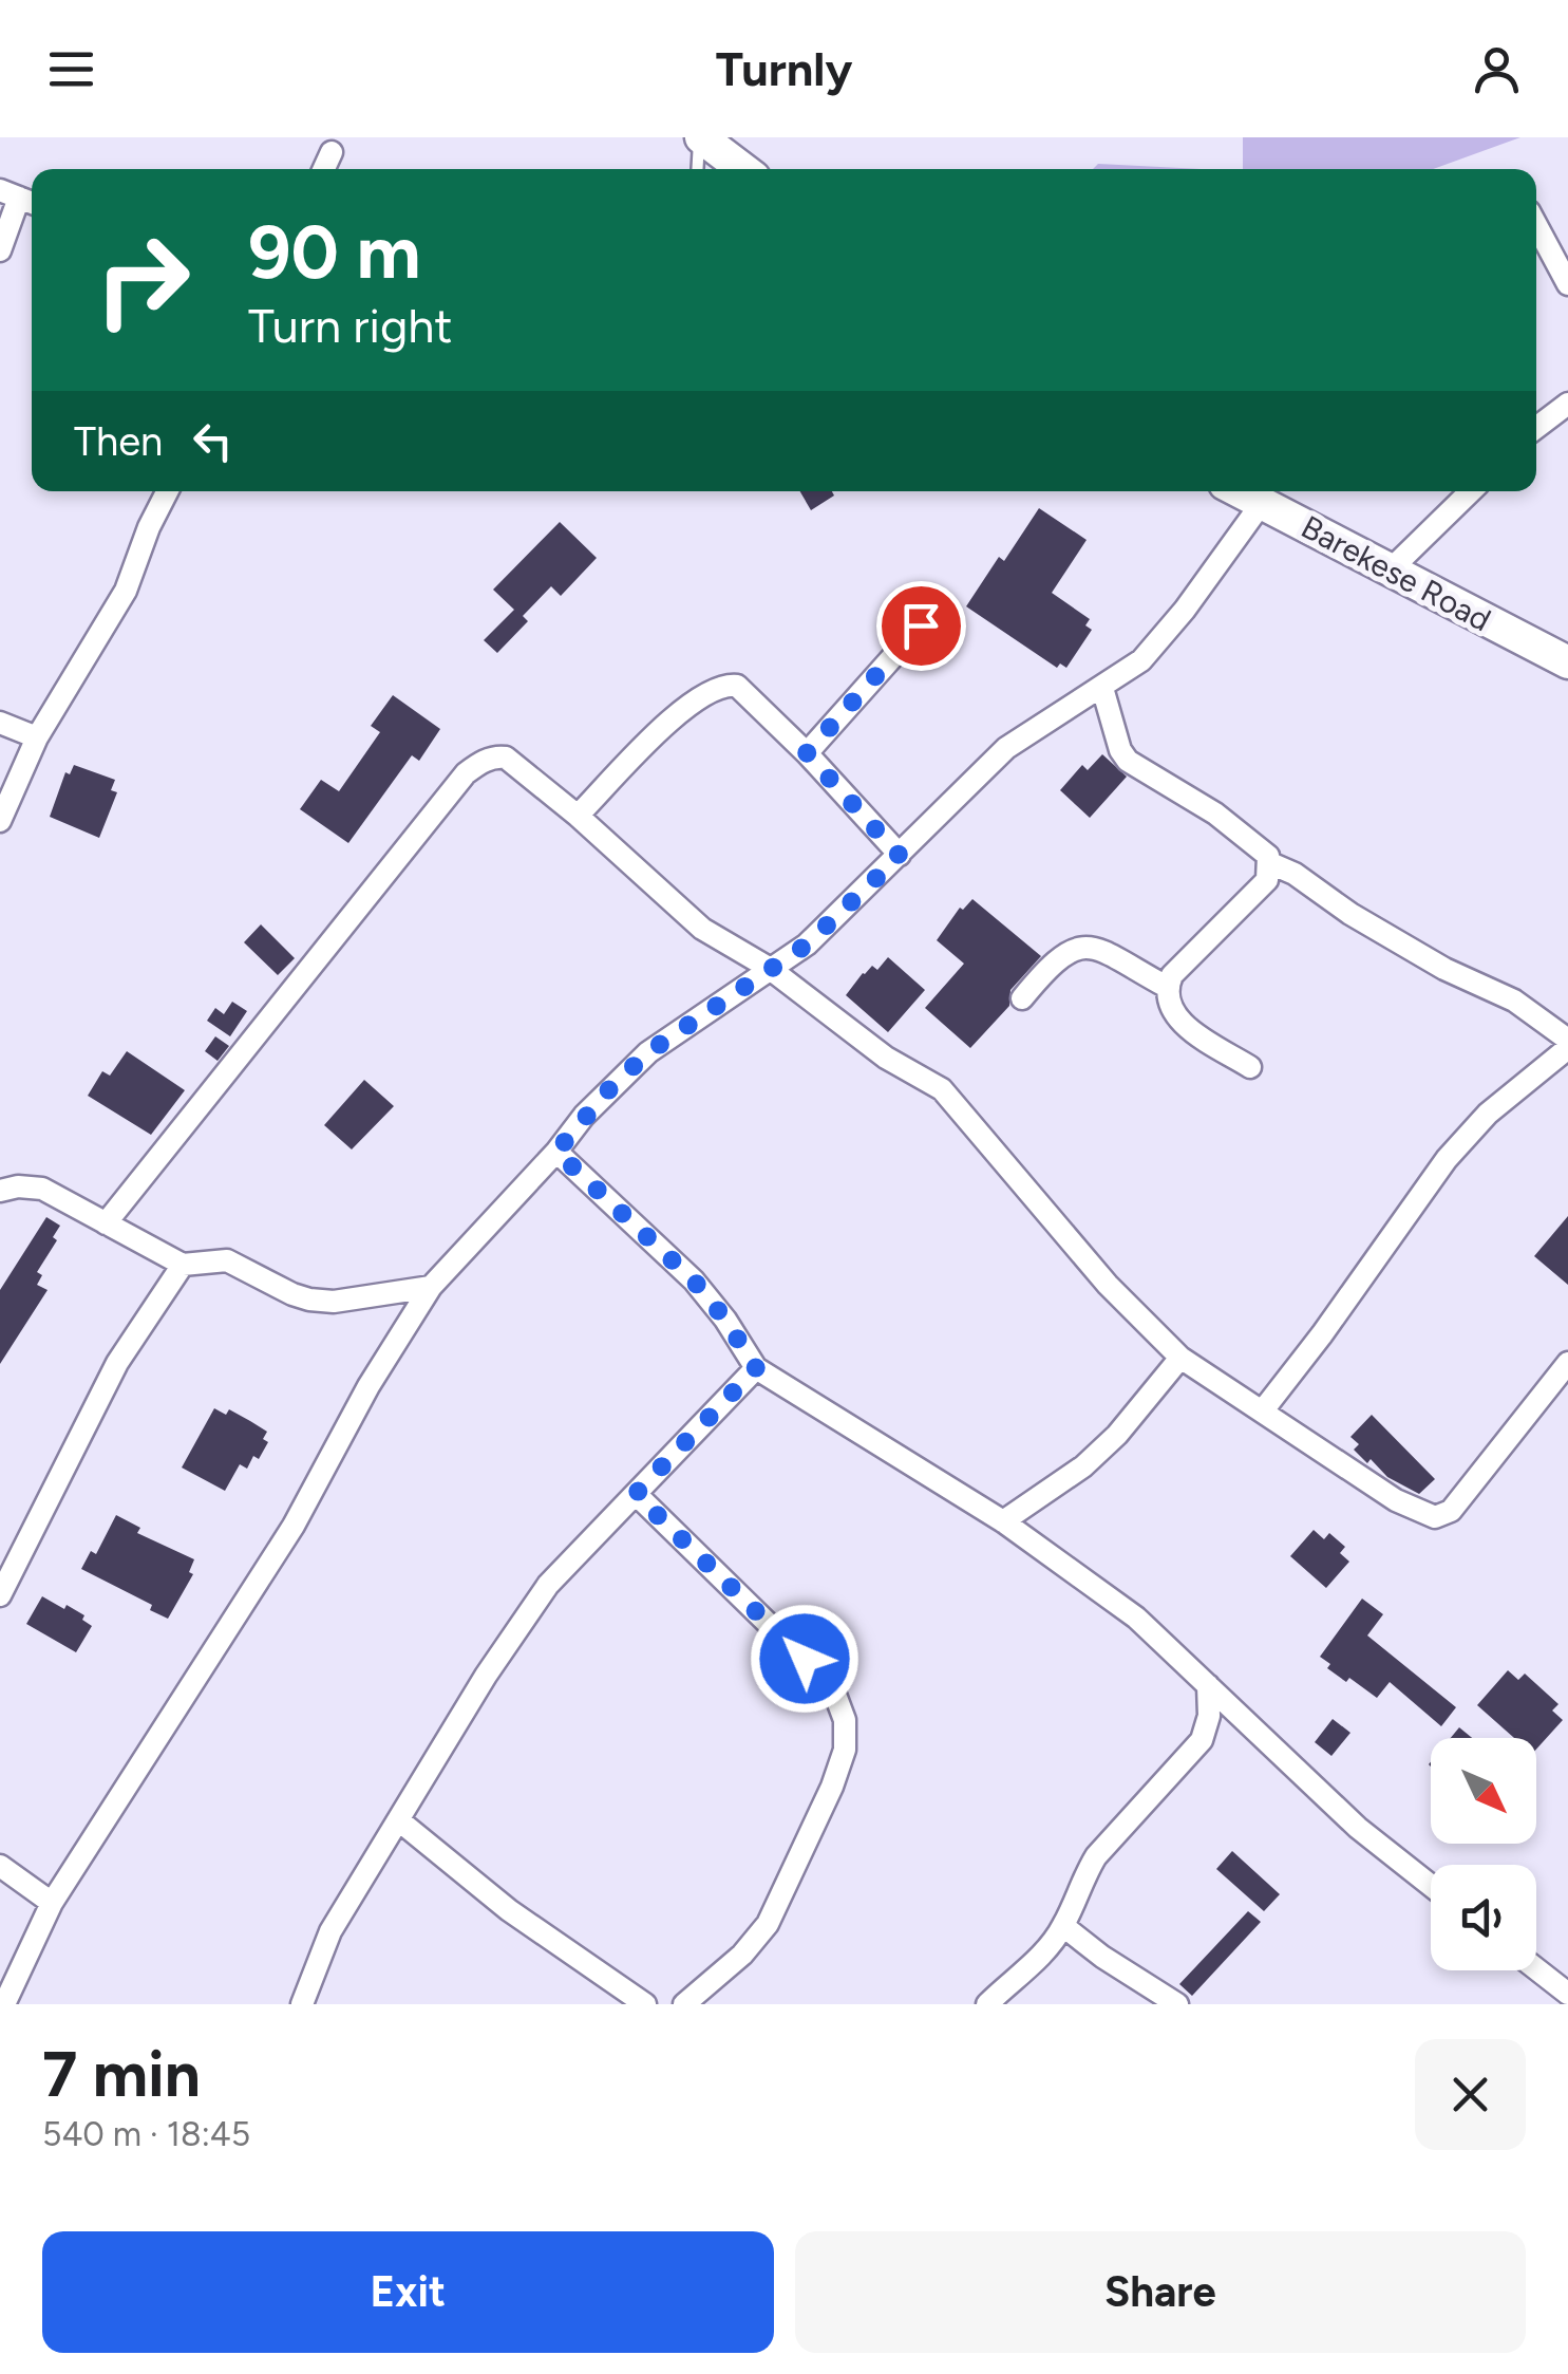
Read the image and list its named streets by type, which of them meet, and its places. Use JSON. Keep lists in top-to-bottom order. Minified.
{"streets":{"main road":["Barekese Road"]},"north":"bottom right","page":{"header":"Turnly","turn":["90 m","Turn right"],"then":"Then","heading":["7 min","540 m · 18:45"],"buttons":["Exit","Share"]}}
